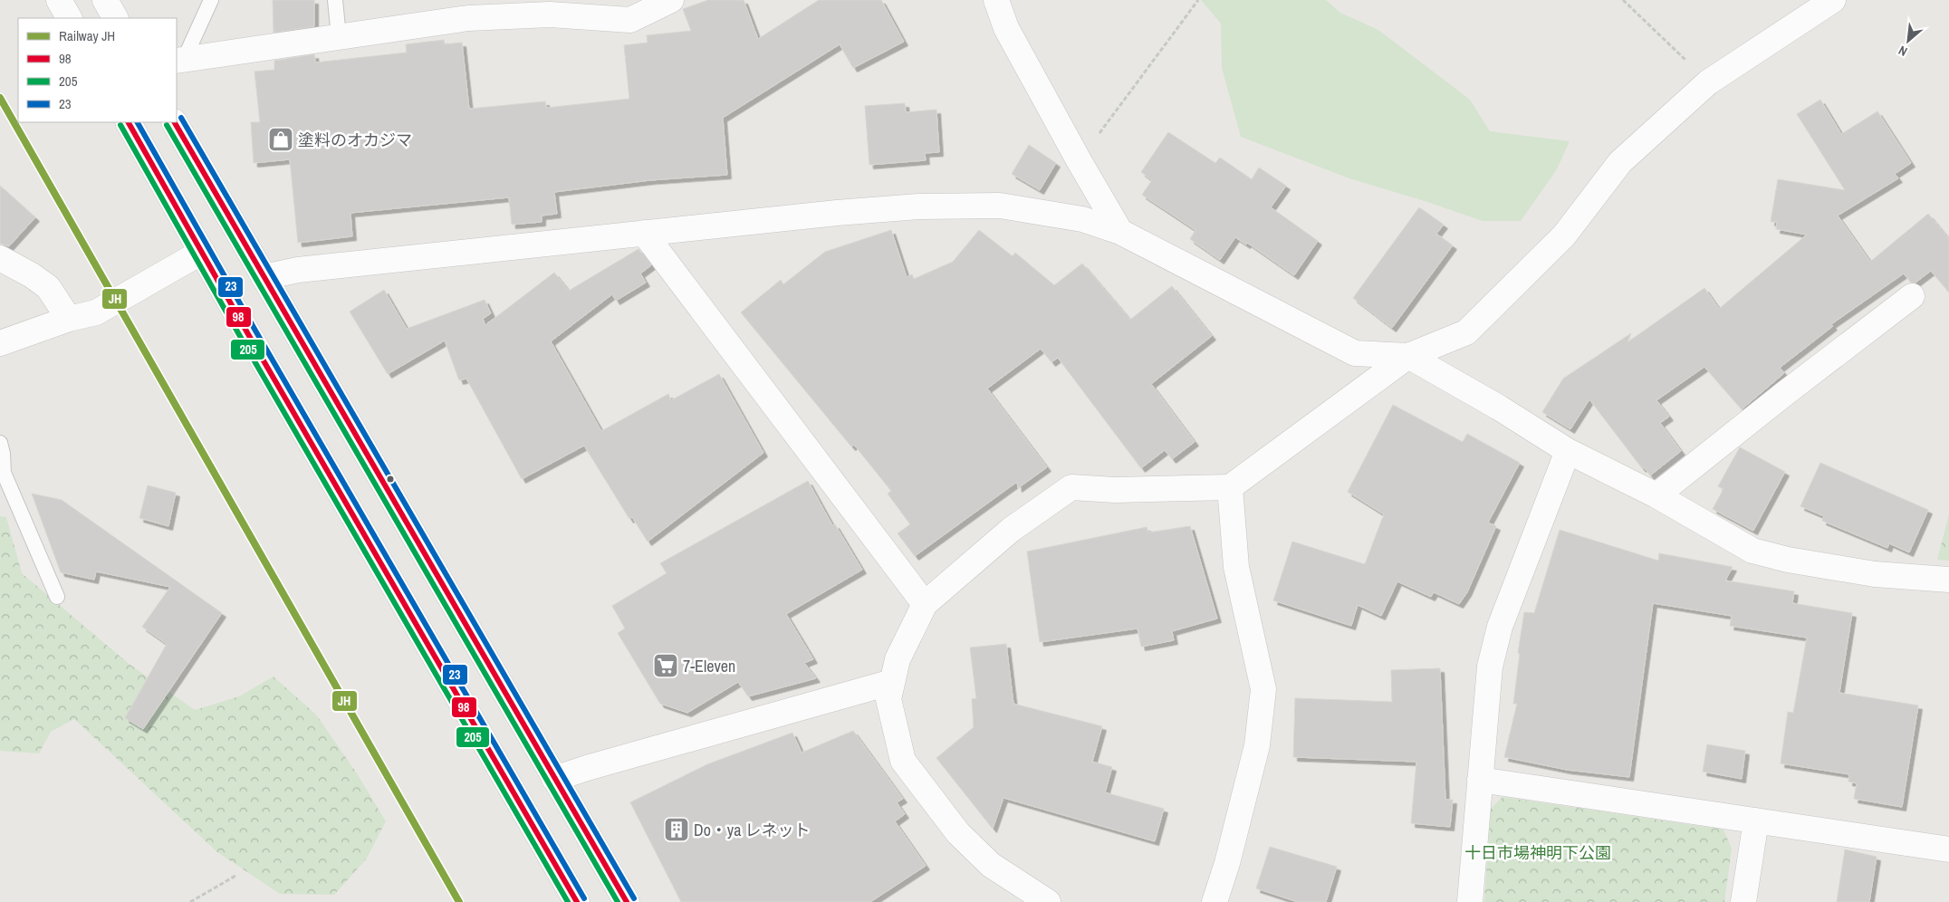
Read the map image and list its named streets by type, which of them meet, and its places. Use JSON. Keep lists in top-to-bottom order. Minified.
{"parks":["十日市場神明下公園"],"places":{"shop":["塗料のオカジマ"],"supermarket":["7-Eleven"],"building":["Do・ya レネット"]},"lines":["rail line JH","transit line 23","transit line 98","transit line 205"],"legend":["Railway JH","98","205","23"],"north":"bottom left"}
